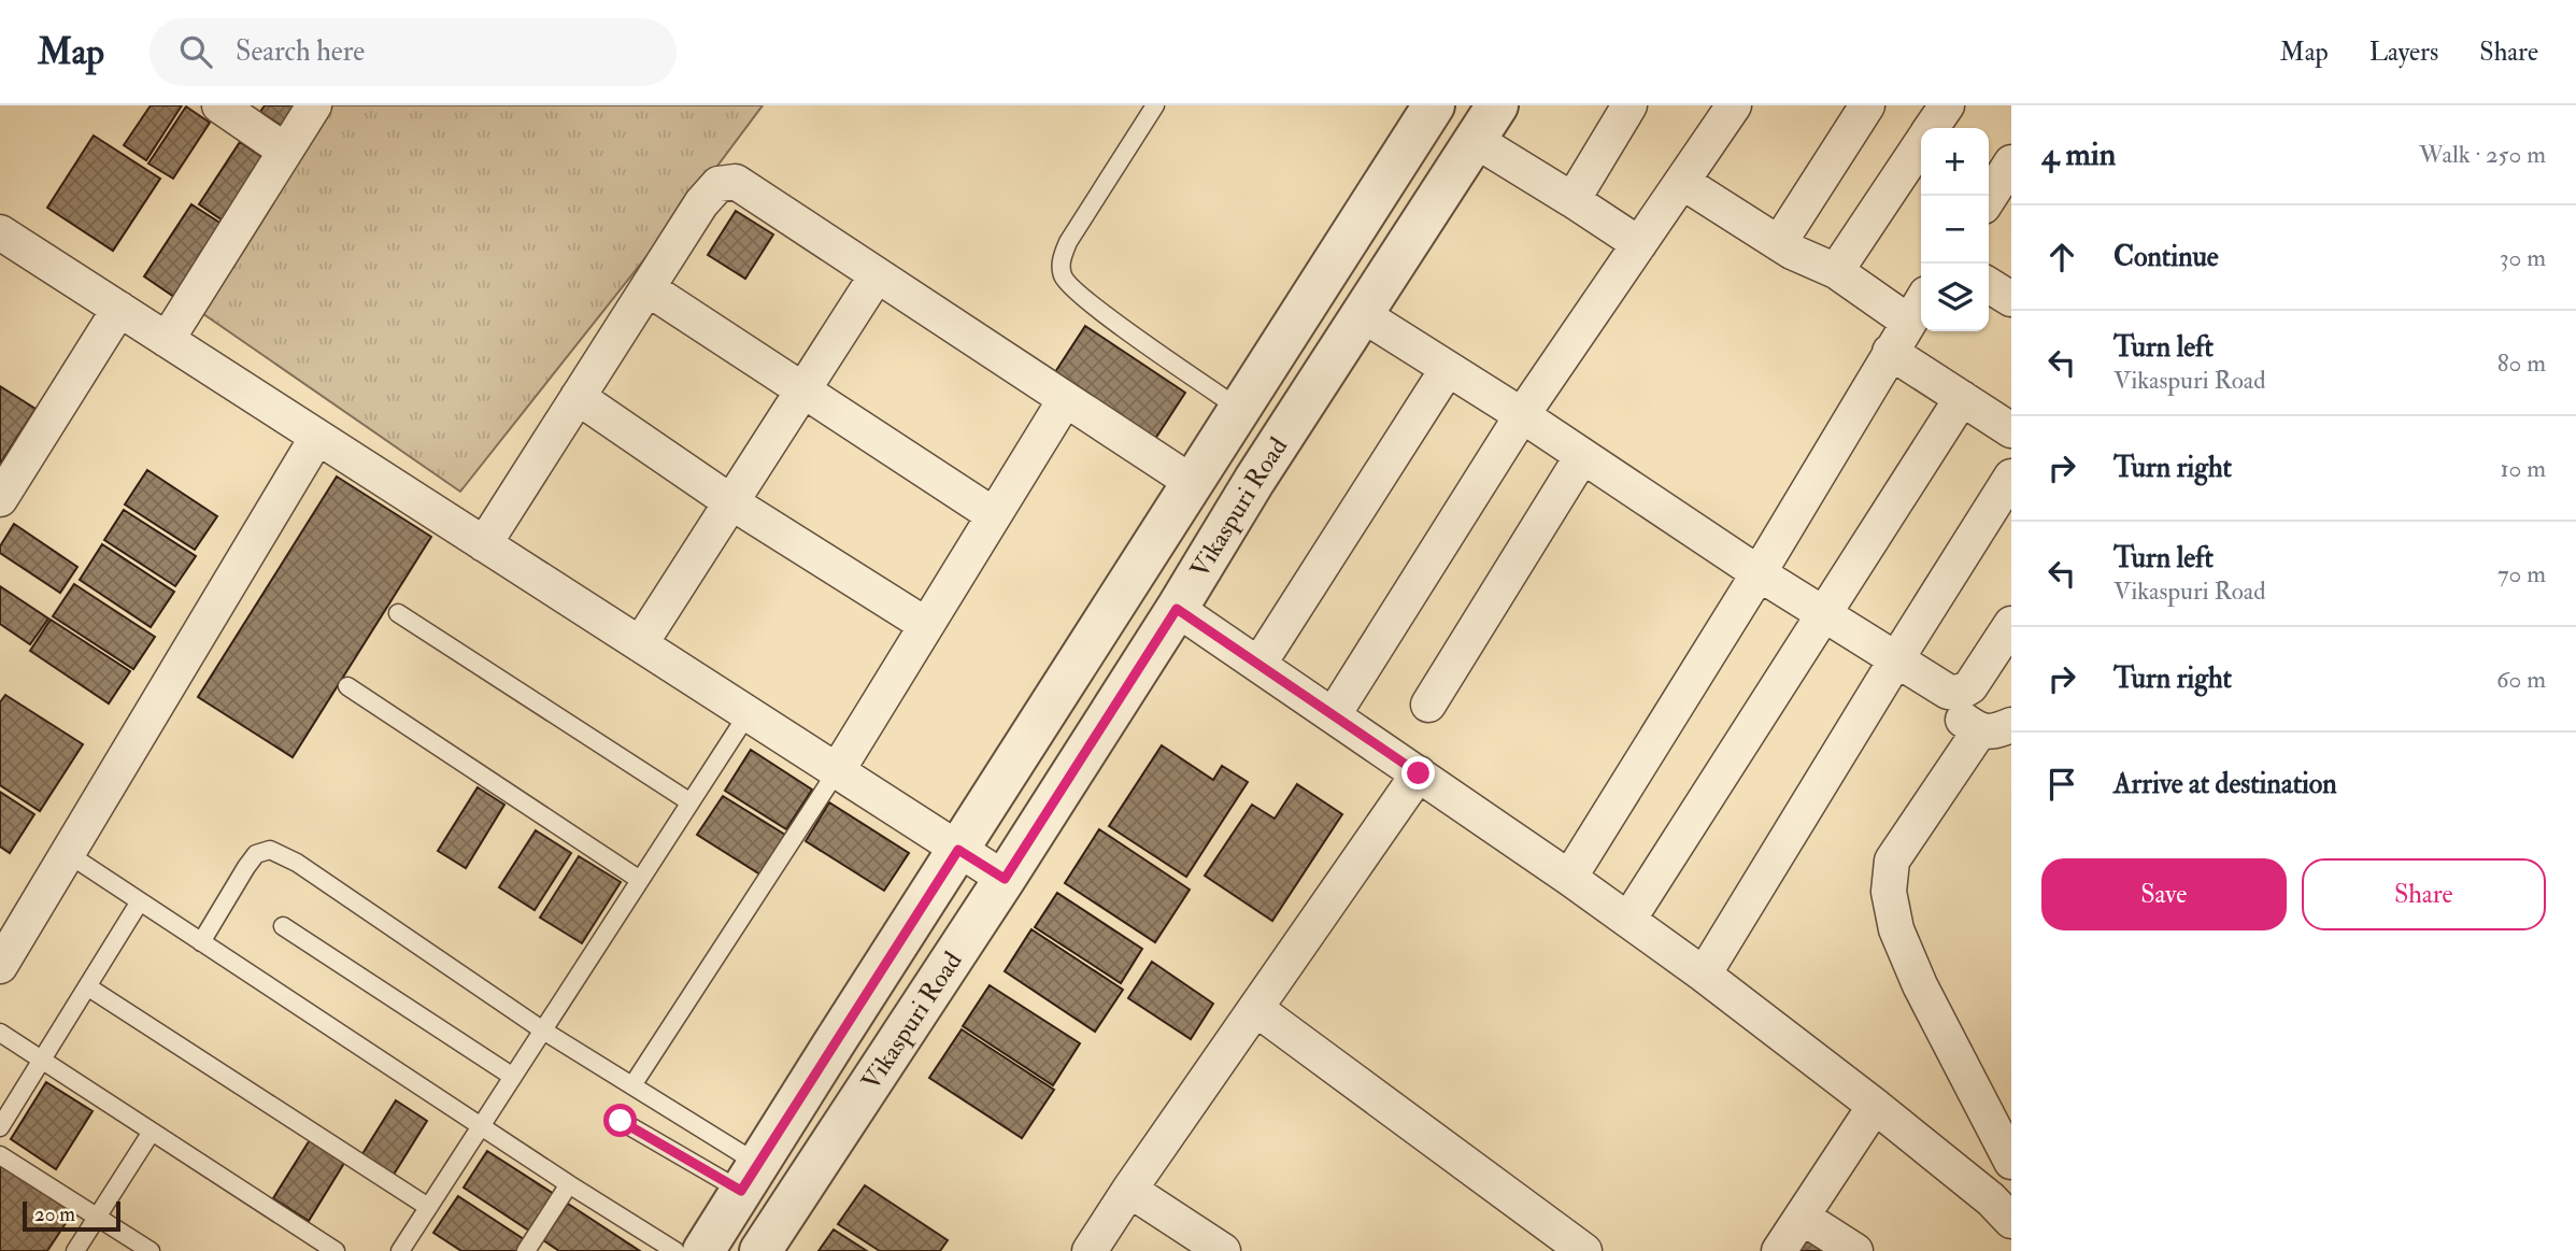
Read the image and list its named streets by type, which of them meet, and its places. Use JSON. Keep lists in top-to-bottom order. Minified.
{"streets":{"street":["Vikaspuri Road"]},"scale_bar":"20 m","page":{"header":"Map","search":"Search here","nav":["Map","Layers","Share"],"heading":["4 min","Walk · 250 m"],"map_buttons":["+","−"],"list":[["Continue","30 m"],["Turn left","Vikaspuri Road","80 m"],["Turn right","10 m"],["Turn left","Vikaspuri Road","70 m"],["Turn right","60 m"],"Arrive at destination"],"buttons":["Save","Share"],"scale":"20 m"}}
